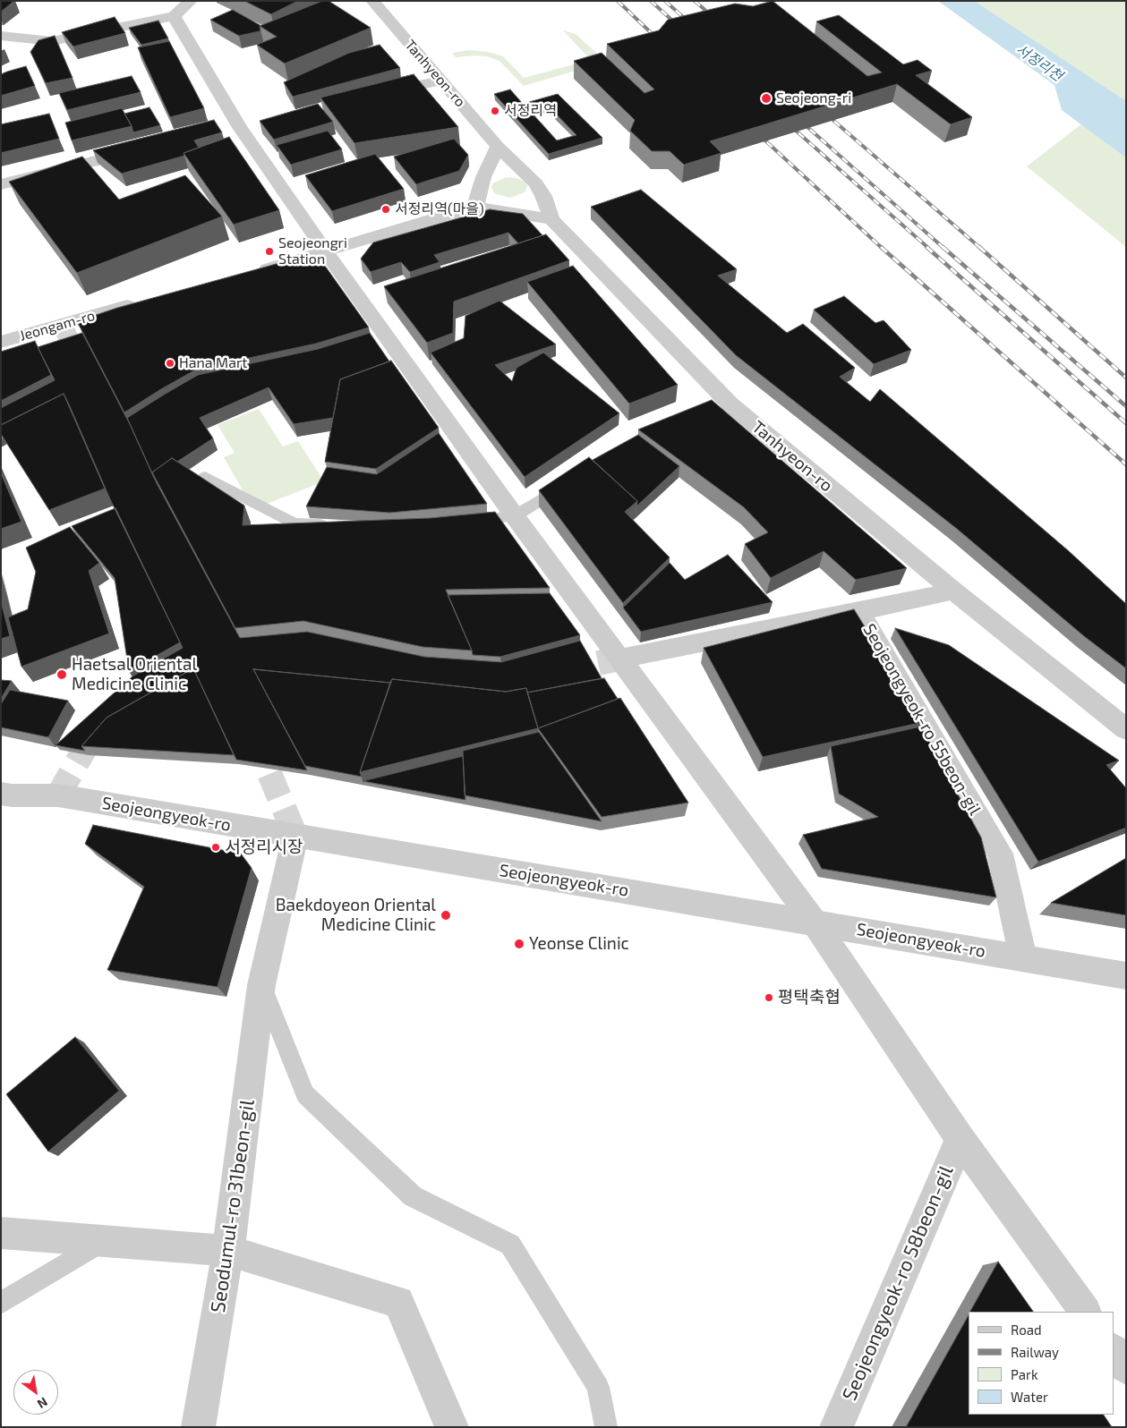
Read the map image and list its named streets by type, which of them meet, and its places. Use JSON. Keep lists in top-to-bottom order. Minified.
{"streets":{"street":["Tanhyeon-ro","Jeongam-ro","Seojeongyeok-ro 55beon-gil","Seojeongyeok-ro","Seodumul-ro 31beon-gil","Seojeongyeok-ro 58beon-gil"]},"crossings":[["Seojeongyeok-ro 55beon-gil","Seojeongyeok-ro"],["Seojeongyeok-ro 55beon-gil","Seojeongyeok-ro 58beon-gil"],["Seojeongyeok-ro","Seodumul-ro 31beon-gil"],["Seojeongyeok-ro","Seojeongyeok-ro 58beon-gil"]],"water":["서정리천"],"places":["Seojeong-ri","서정리역","서정리역(마을)","Seojeongri Station","Hana Mart","Haetsal Oriental Medicine Clinic","서정리시장","Baekdoyeon Oriental Medicine Clinic","Yeonse Clinic","평택축협"],"legend":["Road","Railway","Park","Water"],"north":"bottom right"}
